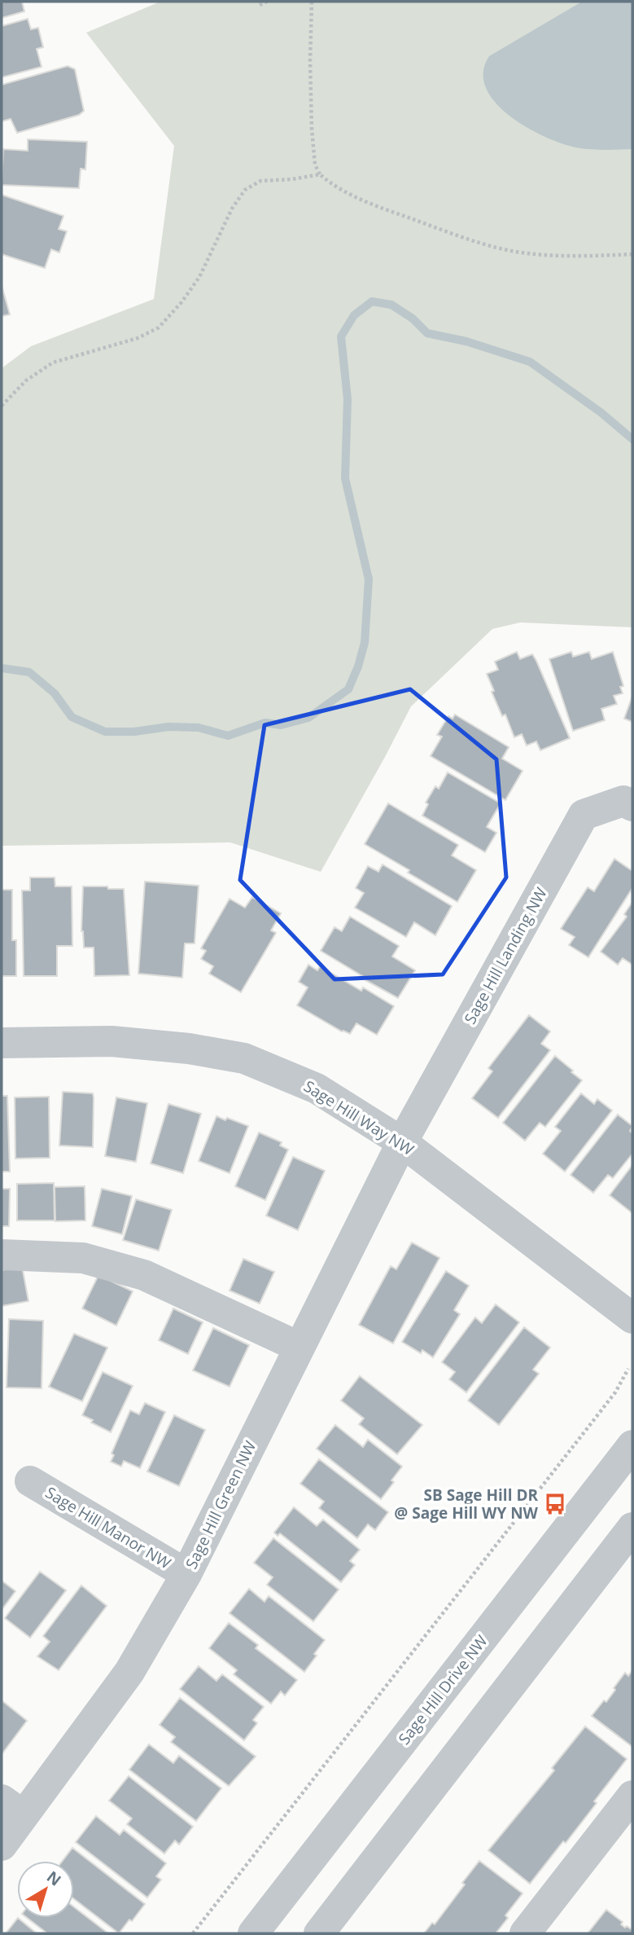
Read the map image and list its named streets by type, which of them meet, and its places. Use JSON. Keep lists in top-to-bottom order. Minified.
{"streets":{"street":["Sage Hill Landing NW","Sage Hill Way NW","Sage Hill Green NW","Sage Hill Manor NW","Sage Hill Drive NW"]},"crossings":[["Sage Hill Landing NW","Sage Hill Way NW"],["Sage Hill Landing NW","Sage Hill Green NW"],["Sage Hill Way NW","Sage Hill Green NW"],["Sage Hill Green NW","Sage Hill Manor NW"]],"places":{"bus stop":["SB Sage Hill DR @ Sage Hill WY NW"]},"north":"top right"}
